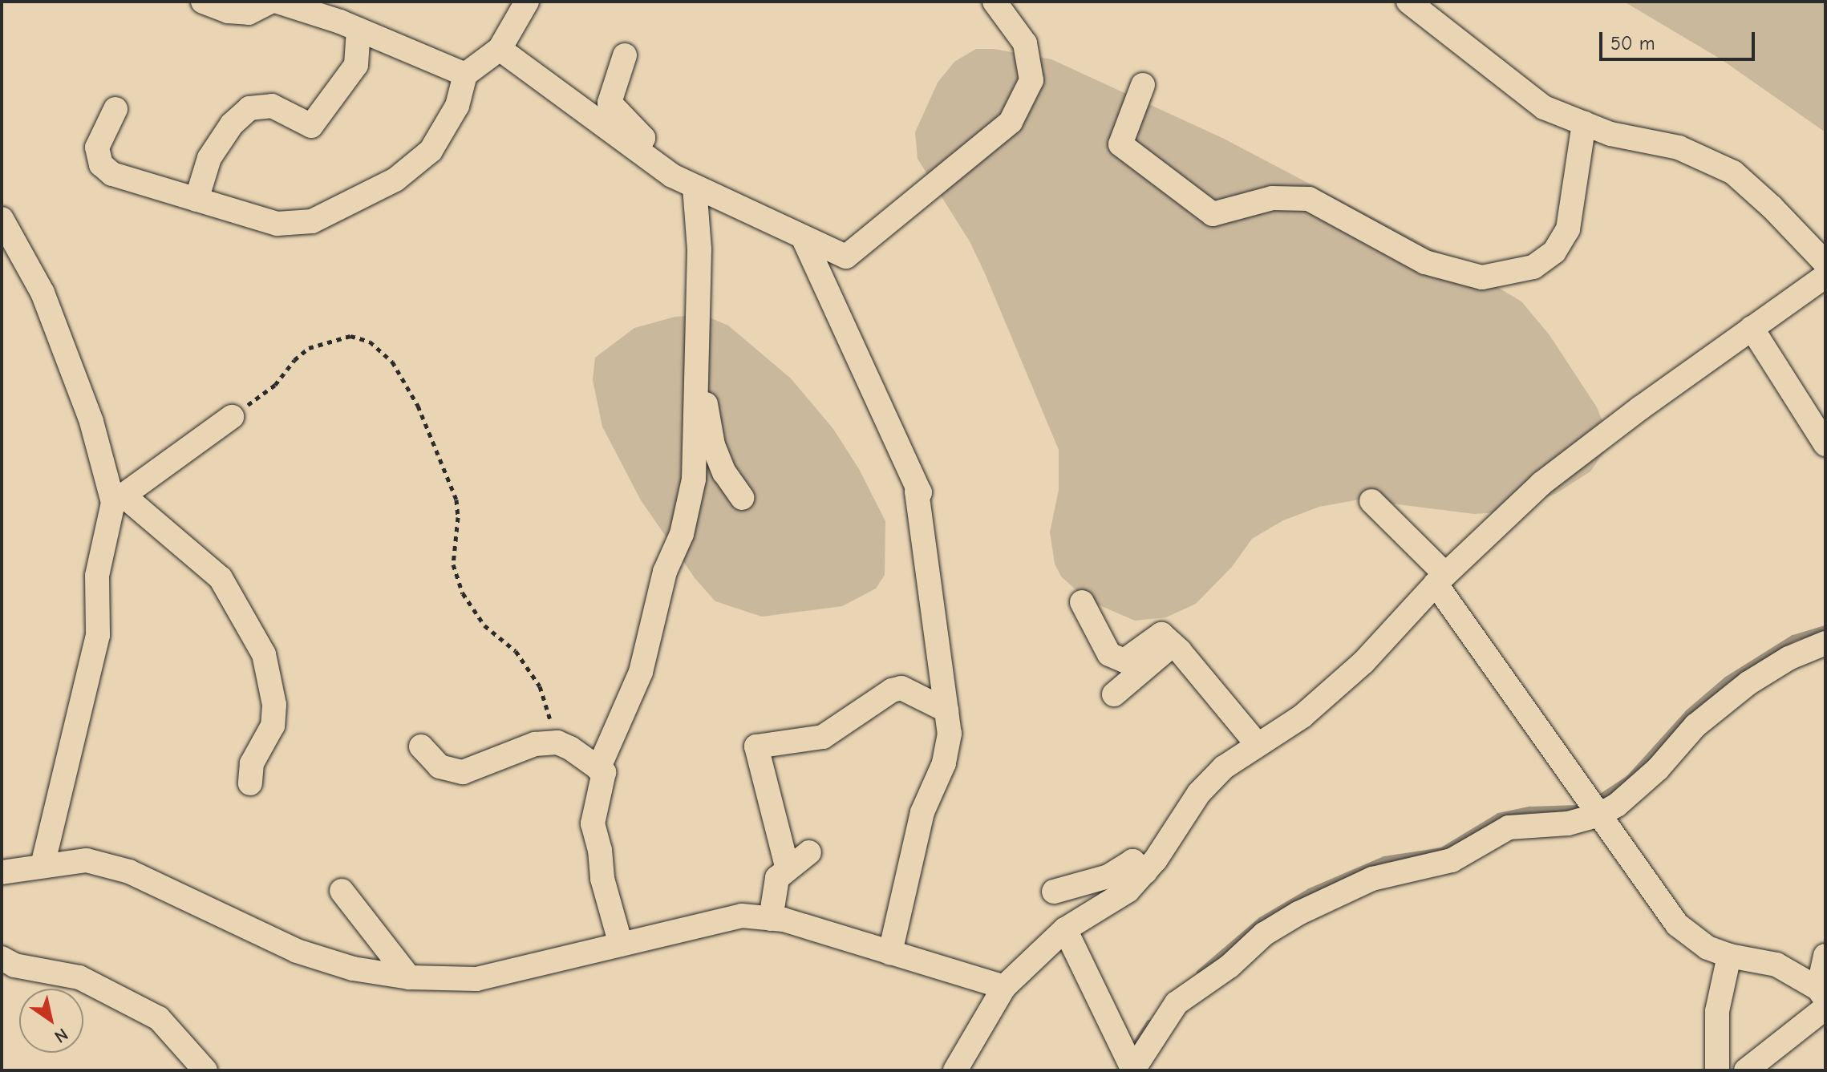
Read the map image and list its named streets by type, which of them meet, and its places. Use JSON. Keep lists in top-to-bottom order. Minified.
{"scale_bar":"50 m","north":"bottom right"}
